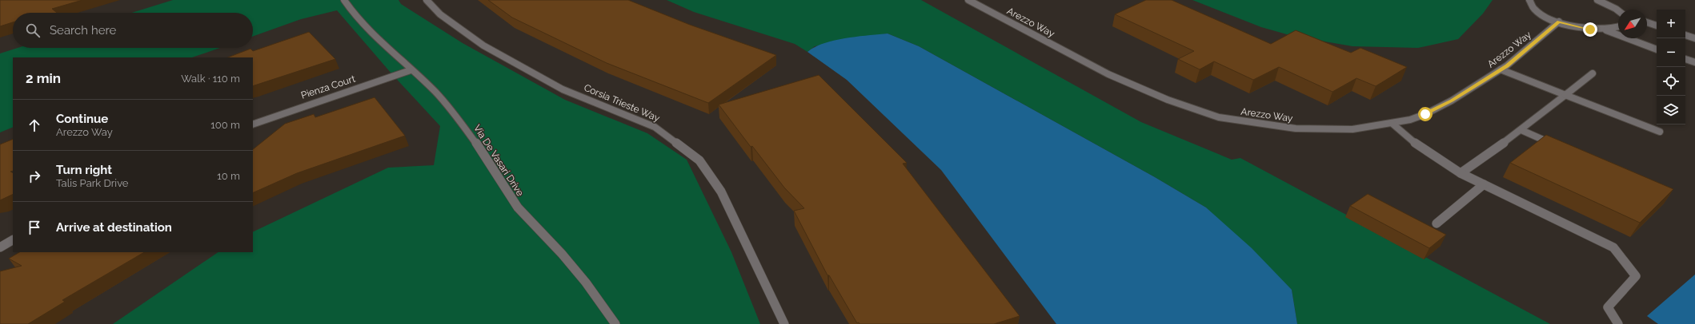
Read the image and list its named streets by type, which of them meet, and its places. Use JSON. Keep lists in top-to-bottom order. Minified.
{"streets":{"street":["Arezzo Way","Pienza Court","Corsia Trieste Way","Via De Vasari Drive"]},"crossings":[["Pienza Court","Via De Vasari Drive"]],"north":"bottom left","page":{"map_buttons":["+","−"],"search":"Search here","heading":["2 min","Walk · 110 m"],"list":[["Continue","Arezzo Way","100 m"],["Turn right","Talis Park Drive","10 m"],"Arrive at destination"]}}
